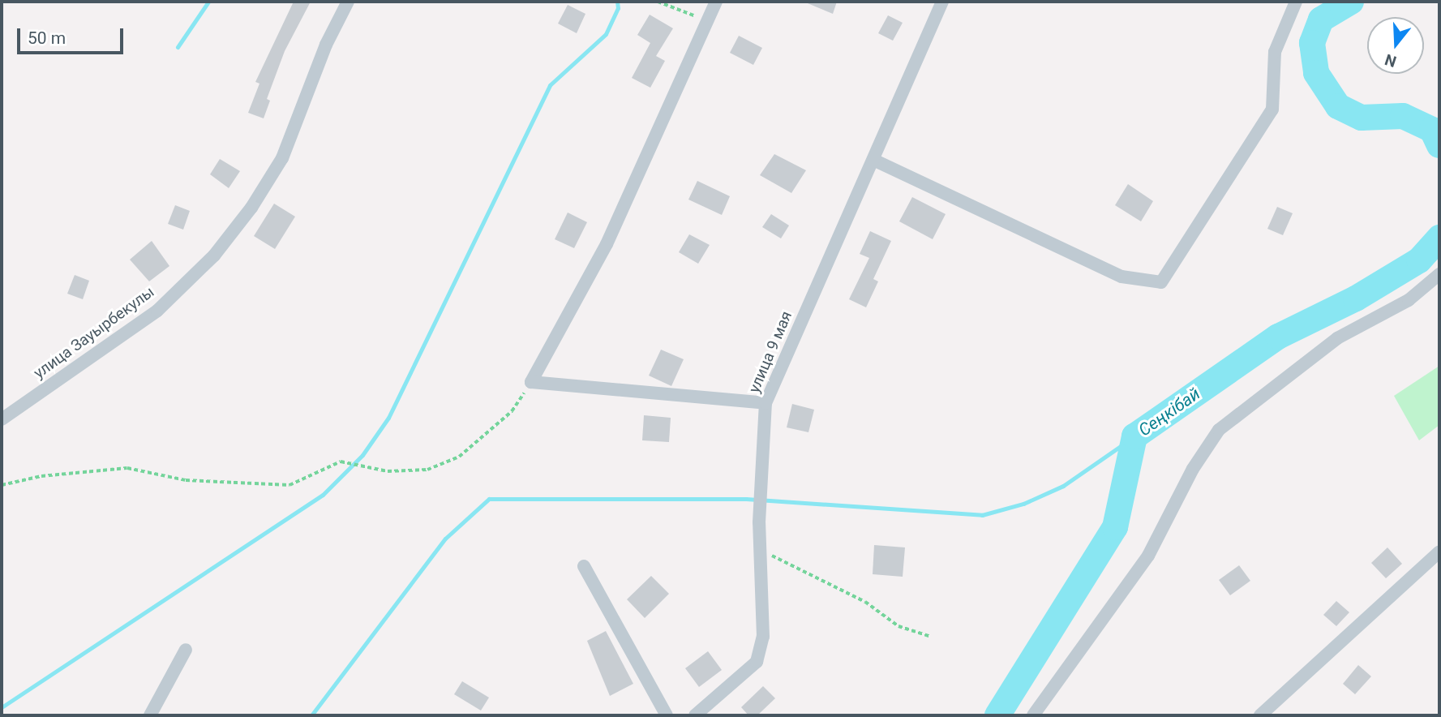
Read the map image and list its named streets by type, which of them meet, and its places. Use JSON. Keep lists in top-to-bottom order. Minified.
{"streets":{"street":["улица Зауырбекулы","улица 9 мая"]},"water":["Сеңкібай"],"scale_bar":"50 m","north":"bottom"}
